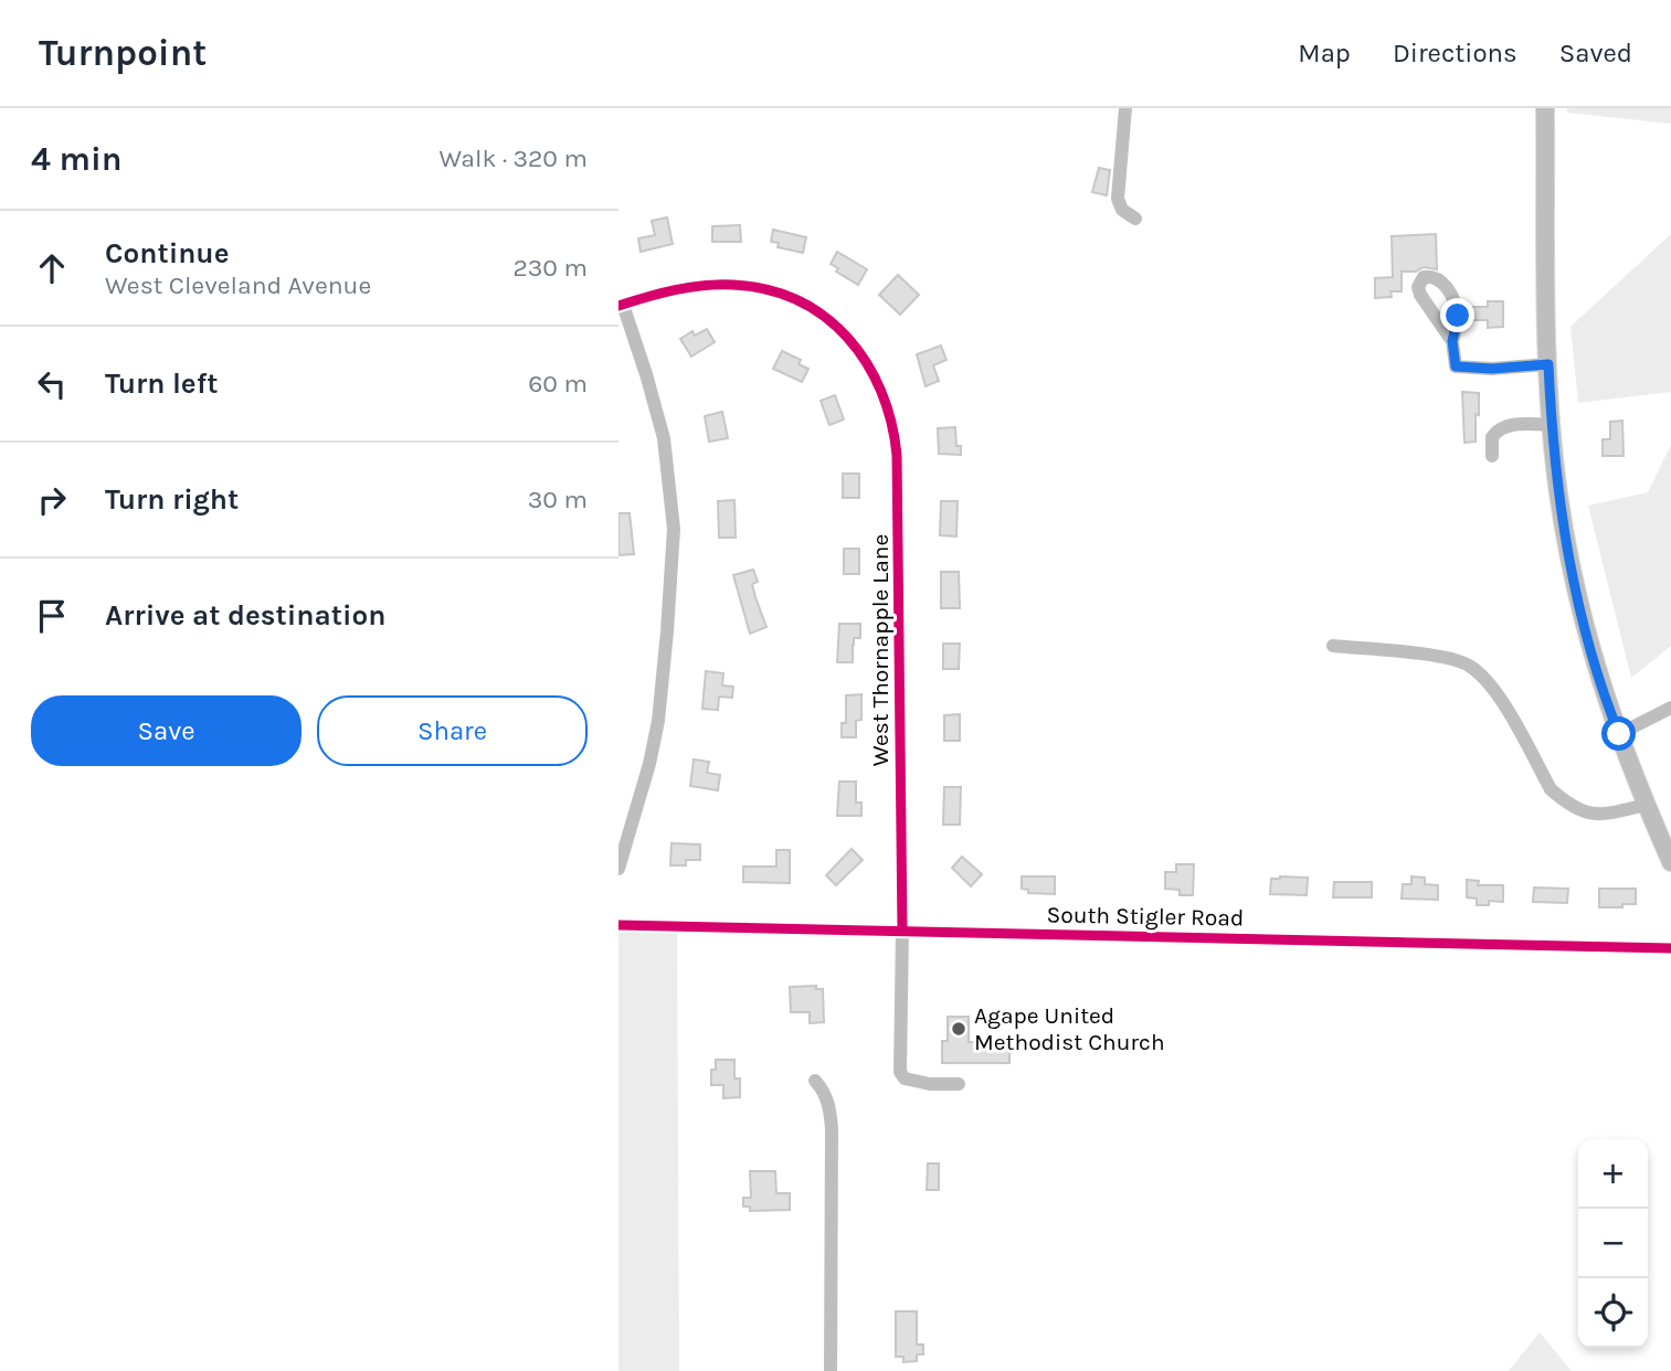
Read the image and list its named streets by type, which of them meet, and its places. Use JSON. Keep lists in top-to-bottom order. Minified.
{"streets":{"street":["West Thornapple Lane","South Stigler Road"]},"crossings":[["West Thornapple Lane","South Stigler Road"]],"places":["Agape United Methodist Church"],"page":{"header":"Turnpoint","nav":["Map","Directions","Saved"],"heading":["4 min","Walk · 320 m"],"list":[["Continue","West Cleveland Avenue","230 m"],["Turn left","60 m"],["Turn right","30 m"],"Arrive at destination"],"buttons":["Save","Share"],"map_buttons":["+","−"]}}
